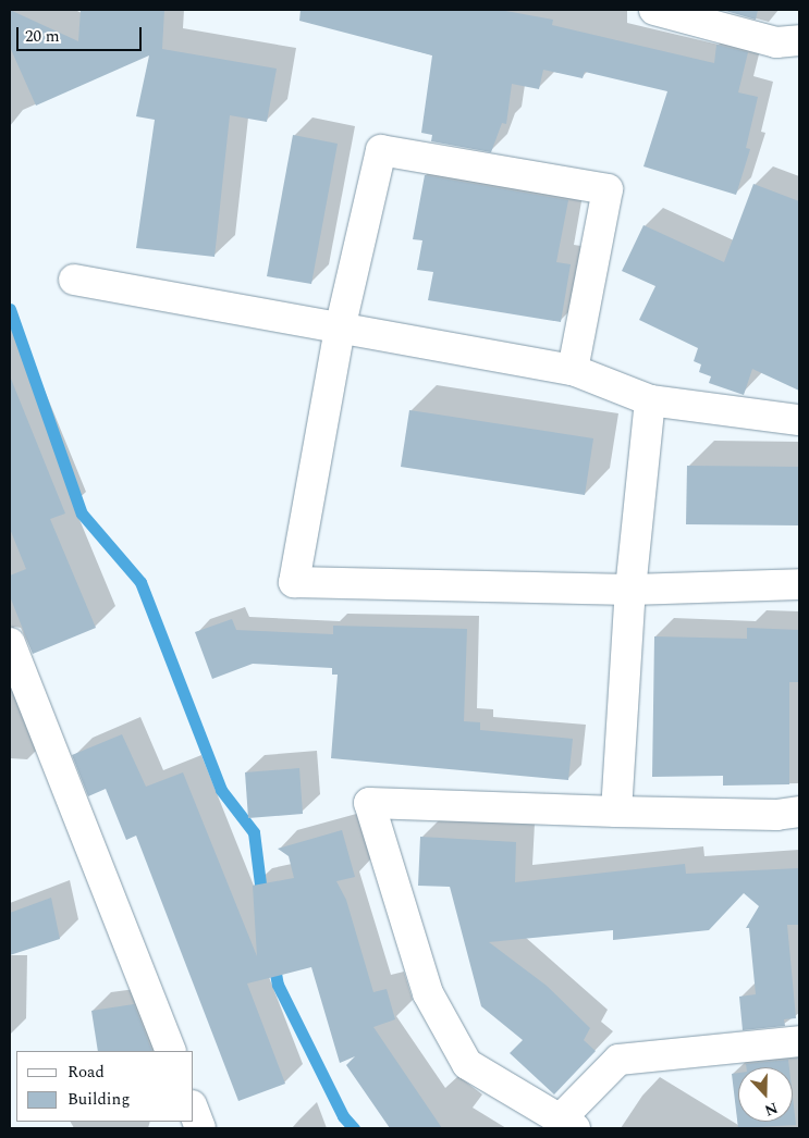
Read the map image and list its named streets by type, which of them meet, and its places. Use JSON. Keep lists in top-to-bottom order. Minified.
{"legend":["Road","Building"],"scale_bar":"20 m","north":"bottom"}
